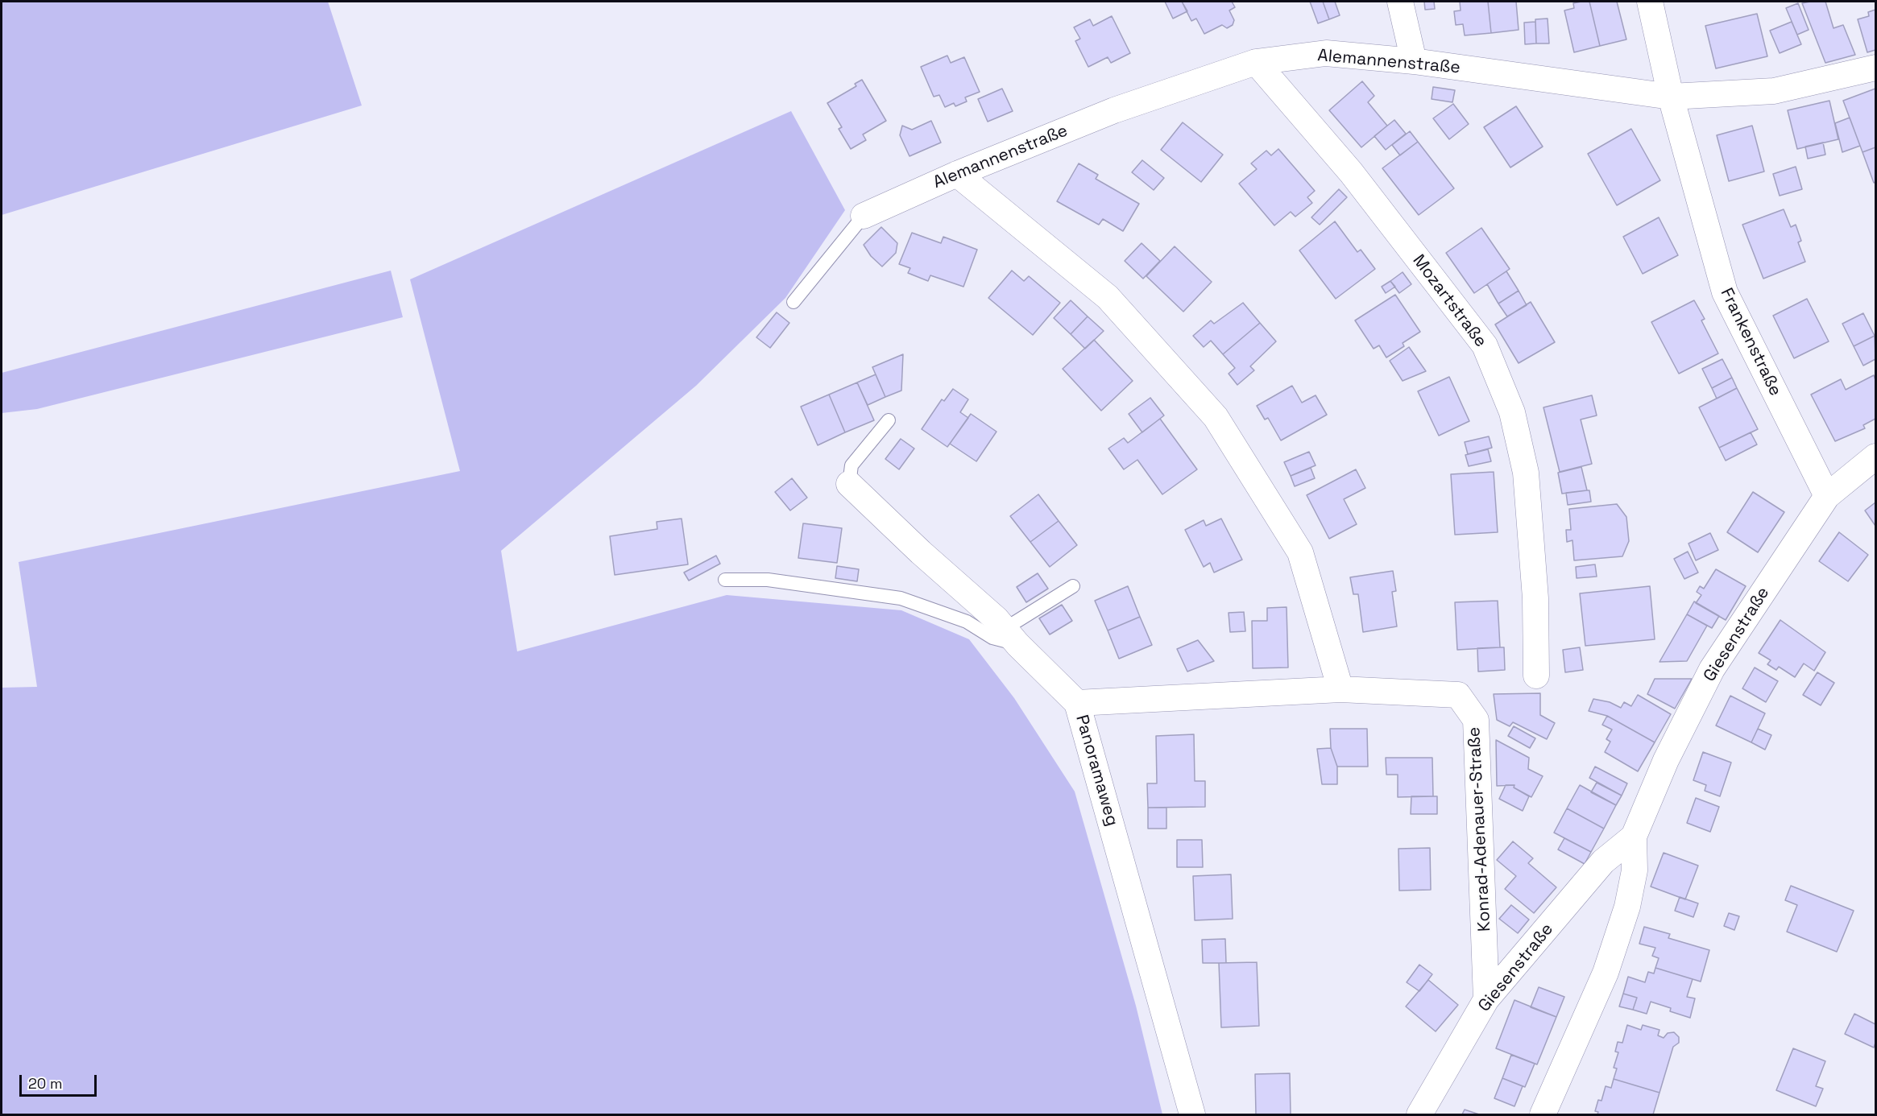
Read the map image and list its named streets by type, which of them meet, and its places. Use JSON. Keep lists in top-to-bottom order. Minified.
{"streets":{"street":["Alemannenstraße","Mozartstraße","Frankenstraße","Giesenstraße","Panoramaweg","Konrad-Adenauer-Straße"]},"crossings":[["Alemannenstraße","Mozartstraße"],["Alemannenstraße","Frankenstraße"],["Frankenstraße","Giesenstraße"],["Giesenstraße","Konrad-Adenauer-Straße"],["Panoramaweg","Konrad-Adenauer-Straße"]],"scale_bar":"20 m"}
